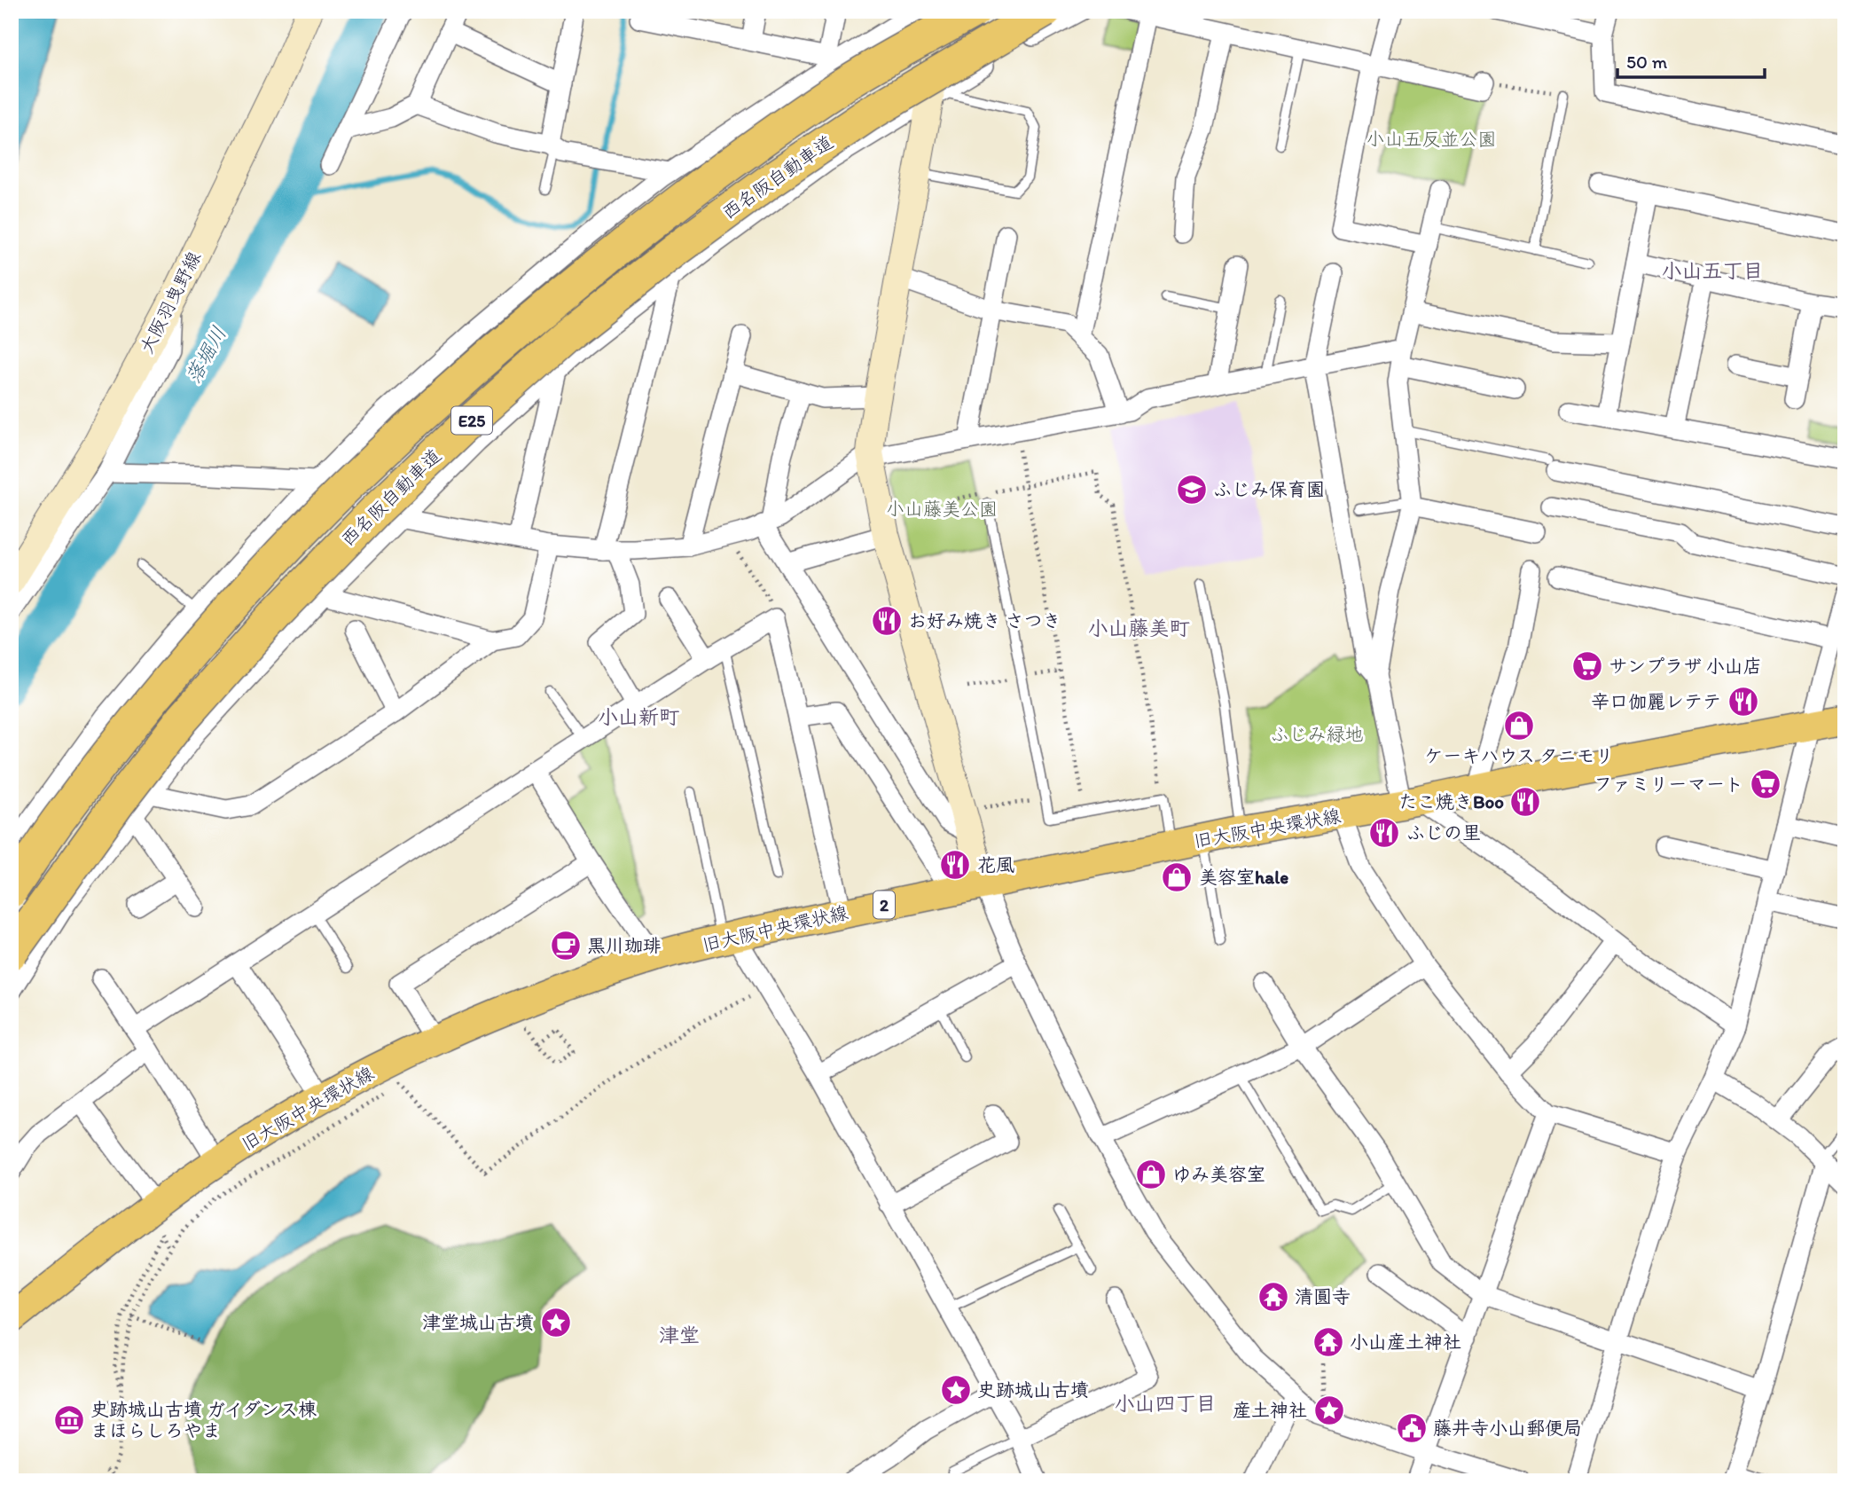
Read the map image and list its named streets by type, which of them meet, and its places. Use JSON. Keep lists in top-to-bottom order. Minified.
{"streets":{"highway":["西名阪自動車道","E25"],"main road":["旧大阪中央環状線","2"],"street":["大阪羽曳野線"]},"districts":["小山五丁目","小山藤美町","小山新町","津堂","小山四丁目"],"water":["落堀川"],"parks":["小山五反並公園","小山藤美公園","ふじみ緑地"],"places":{"school or university":["ふじみ保育園"],"restaurant":["お好み焼き さつき","辛口伽麗レテテ","たこ焼きBoo","ふじの里","花風"],"supermarket":["サンプラザ 小山店","ファミリーマート"],"shop":["ケーキハウス タニモリ","美容室hale","ゆみ美容室"],"cafe":["黒川珈琲"],"temple":["清圓寺","小山産土神社"],"place":["津堂城山古墳","史跡城山古墳","産土神社"],"museum":["史跡城山古墳 ガイダンス棟 まほらしろやま"],"public building":["藤井寺小山郵便局"]},"scale_bar":"50 m"}
